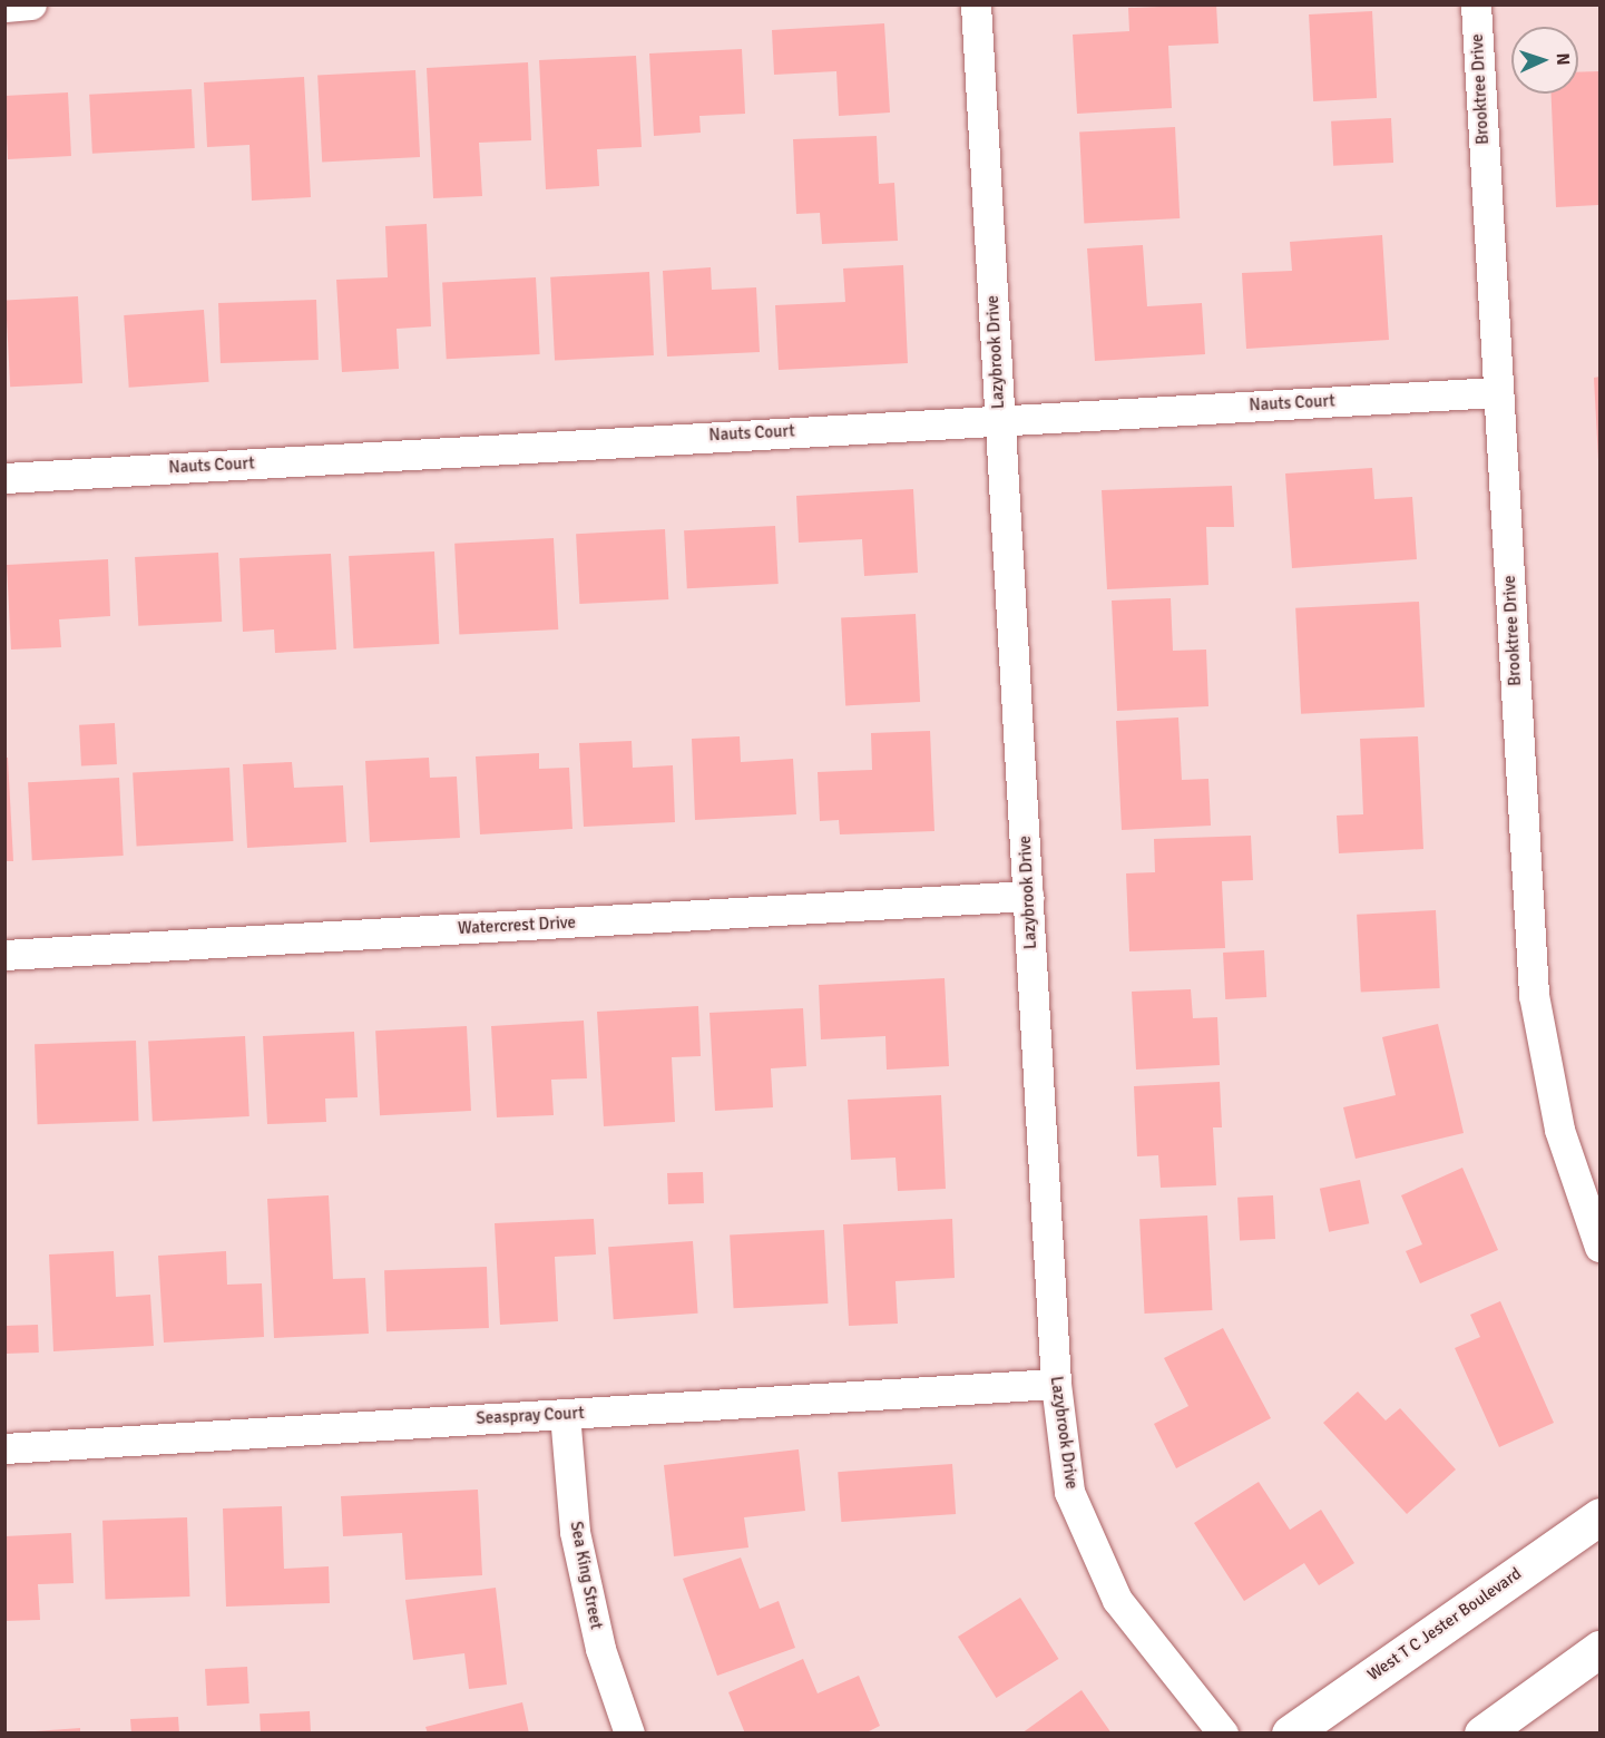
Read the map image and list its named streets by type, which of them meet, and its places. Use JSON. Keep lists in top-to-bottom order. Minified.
{"streets":{"main road":["West T C Jester Boulevard"],"street":["Brooktree Drive","Lazybrook Drive","Nauts Court","Watercrest Drive","Seaspray Court","Sea King Street"]},"crossings":[["Brooktree Drive","Nauts Court"],["Lazybrook Drive","Nauts Court"],["Lazybrook Drive","Watercrest Drive"],["Lazybrook Drive","Seaspray Court"],["Seaspray Court","Sea King Street"]],"north":"right"}
